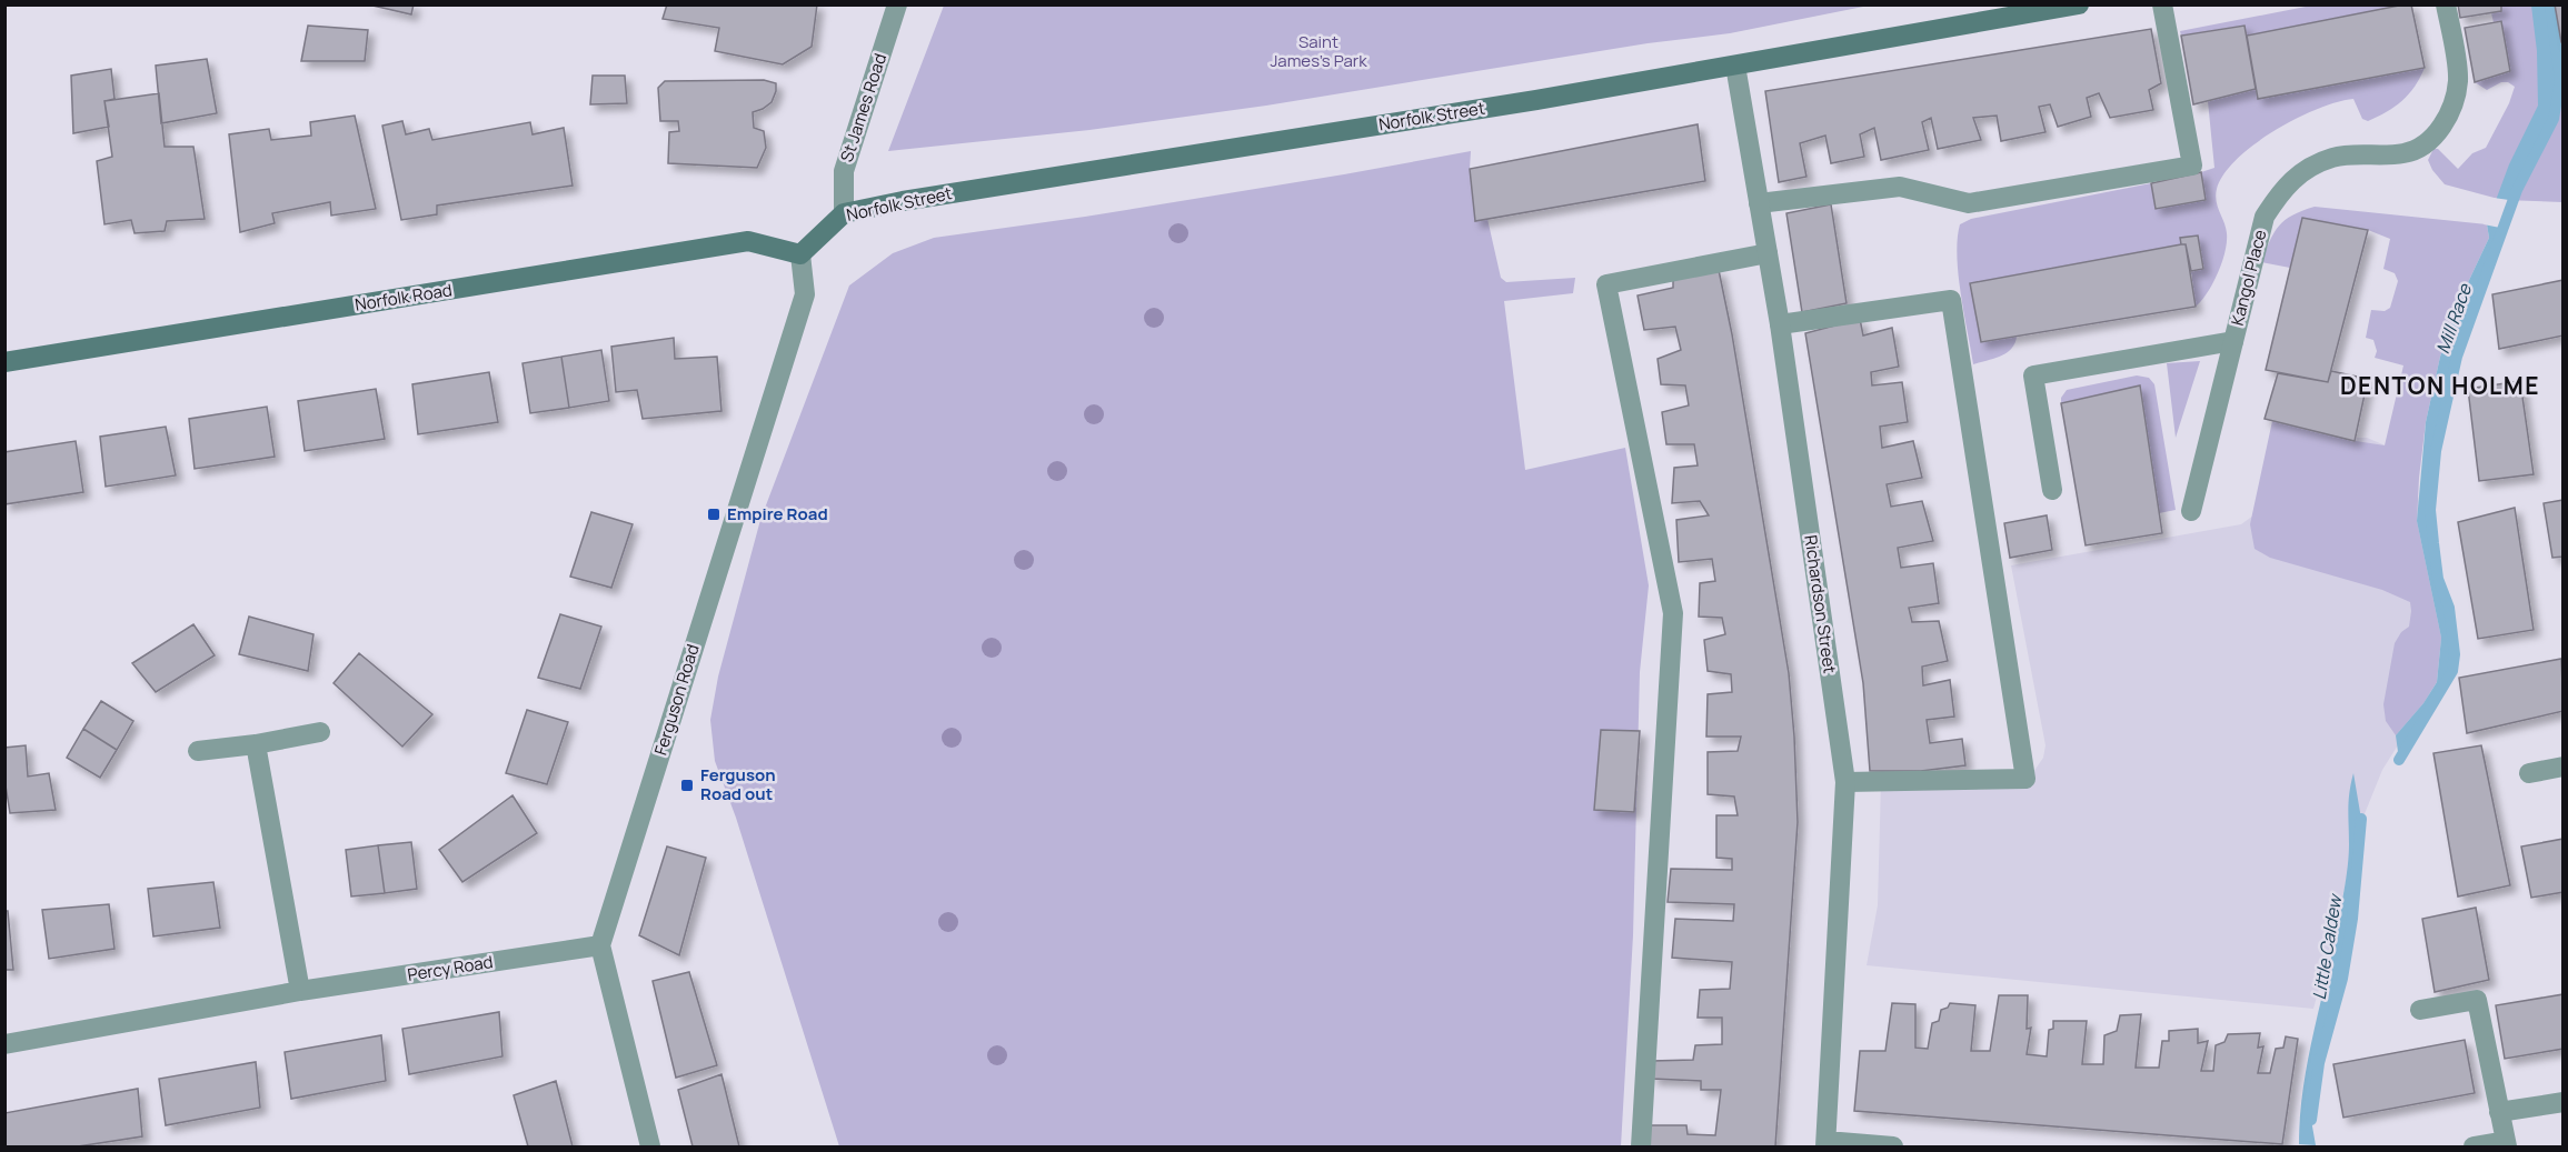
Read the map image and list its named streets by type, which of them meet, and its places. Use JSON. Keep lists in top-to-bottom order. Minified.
{"streets":{"street":["St James Road","Norfolk Street","Kangol Place","Norfolk Road","Richardson Street","Ferguson Road","Percy Road"]},"crossings":[["St James Road","Norfolk Street"],["Norfolk Street","Norfolk Road"],["Norfolk Street","Richardson Street"],["Norfolk Street","Ferguson Road"],["Norfolk Road","Ferguson Road"],["Ferguson Road","Percy Road"]],"districts":["DENTON HOLME"],"water":["Mill Race","Little Caldew"],"parks":["Saint James's Park"],"places":{"transit":["Empire Road","Ferguson Road out"]}}
